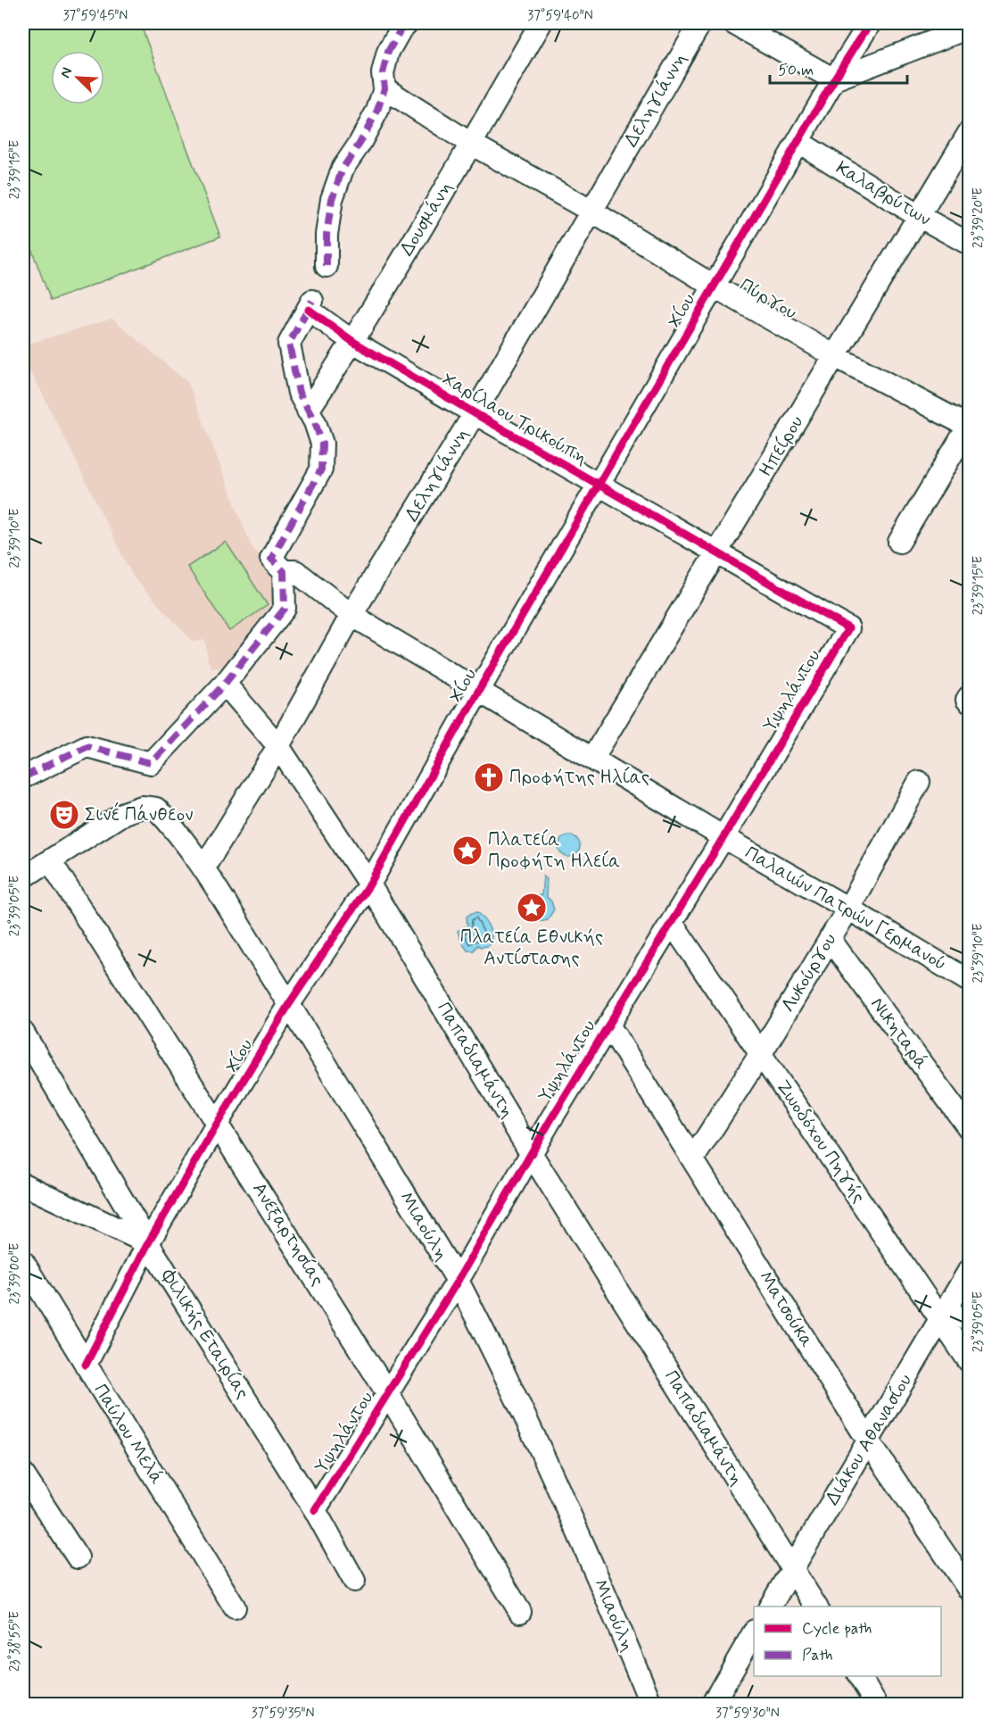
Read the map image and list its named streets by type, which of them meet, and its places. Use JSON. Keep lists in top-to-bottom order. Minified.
{"streets":{"street":["Δεληγιάννη","Καλαβρύτων","Δουσμάνη","Πύργου","Χίου","Χαρίλαου Τρικούπη","Ηπείρου","Υψηλάντου","Παλαιών Πατρών Γερμανού","Λυκούργου","Νικηταρά","Παπαδιαμάντη","Ζωοδόχου Πηγής","Μιαούλη","Ανεξαρτησίας","Ματσούκα","Φιλικής Εταιρίας","Παύλου Μελά","Διάκου Αθανασίου"]},"crossings":[["Δεληγιάννη","Πύργου"],["Δεληγιάννη","Χαρίλαου Τρικούπη"],["Δεληγιάννη","Παλαιών Πατρών Γερμανού"],["Δεληγιάννη","Παπαδιαμάντη"],["Δεληγιάννη","Μιαούλη"],["Καλαβρύτων","Χίου"],["Καλαβρύτων","Ηπείρου"],["Δουσμάνη","Πύργου"],["Δουσμάνη","Χαρίλαου Τρικούπη"],["Πύργου","Χίου"],["Πύργου","Ηπείρου"],["Χίου","Χαρίλαου Τρικούπη"],["Χίου","Παλαιών Πατρών Γερμανού"],["Χίου","Παπαδιαμάντη"],["Χίου","Μιαούλη"],["Χίου","Ανεξαρτησίας"],["Χίου","Φιλικής Εταιρίας"],["Χίου","Παύλου Μελά"],["Χαρίλαου Τρικούπη","Ηπείρου"],["Χαρίλαου Τρικούπη","Υψηλάντου"],["Ηπείρου","Παλαιών Πατρών Γερμανού"],["Υψηλάντου","Παλαιών Πατρών Γερμανού"],["Υψηλάντου","Παπαδιαμάντη"],["Υψηλάντου","Ζωοδόχου Πηγής"],["Υψηλάντου","Μιαούλη"],["Υψηλάντου","Ανεξαρτησίας"],["Υψηλάντου","Ματσούκα"],["Υψηλάντου","Φιλικής Εταιρίας"],["Παλαιών Πατρών Γερμανού","Λυκούργου"],["Λυκούργου","Νικηταρά"],["Λυκούργου","Ζωοδόχου Πηγής"],["Λυκούργου","Ματσούκα"],["Παπαδιαμάντη","Διάκου Αθανασίου"],["Ζωοδόχου Πηγής","Διάκου Αθανασίου"],["Μιαούλη","Ανεξαρτησίας"],["Ματσούκα","Διάκου Αθανασίου"]],"places":{"church":["Προφήτης Ηλίας"],"theatre":["Σινέ Πάνθεον"],"place":["Πλατεία Προφήτη Ηλεία","Πλατεία Εθνικής Αντίστασης"]},"legend":["Cycle path","Path"],"scale_bar":"50 m","north":"top left","coordinates":["37°59'45\"N","37°59'40\"N","23°39'15\"E","23°39'20\"E","23°39'10\"E","23°39'05\"E","23°39'00\"E","23°38'55\"E","37°59'35\"N","37°59'30\"N"]}
